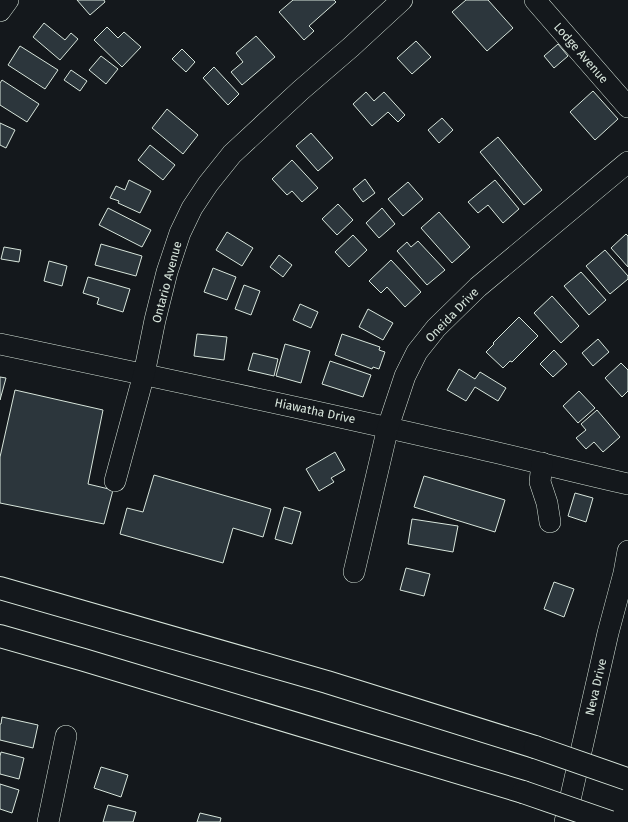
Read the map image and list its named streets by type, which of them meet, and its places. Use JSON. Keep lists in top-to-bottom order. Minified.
{"streets":{"street":["Lodge Avenue","Ontario Avenue","Oneida Drive","Hiawatha Drive","Neva Drive"]},"crossings":[["Ontario Avenue","Hiawatha Drive"],["Oneida Drive","Hiawatha Drive"]]}
